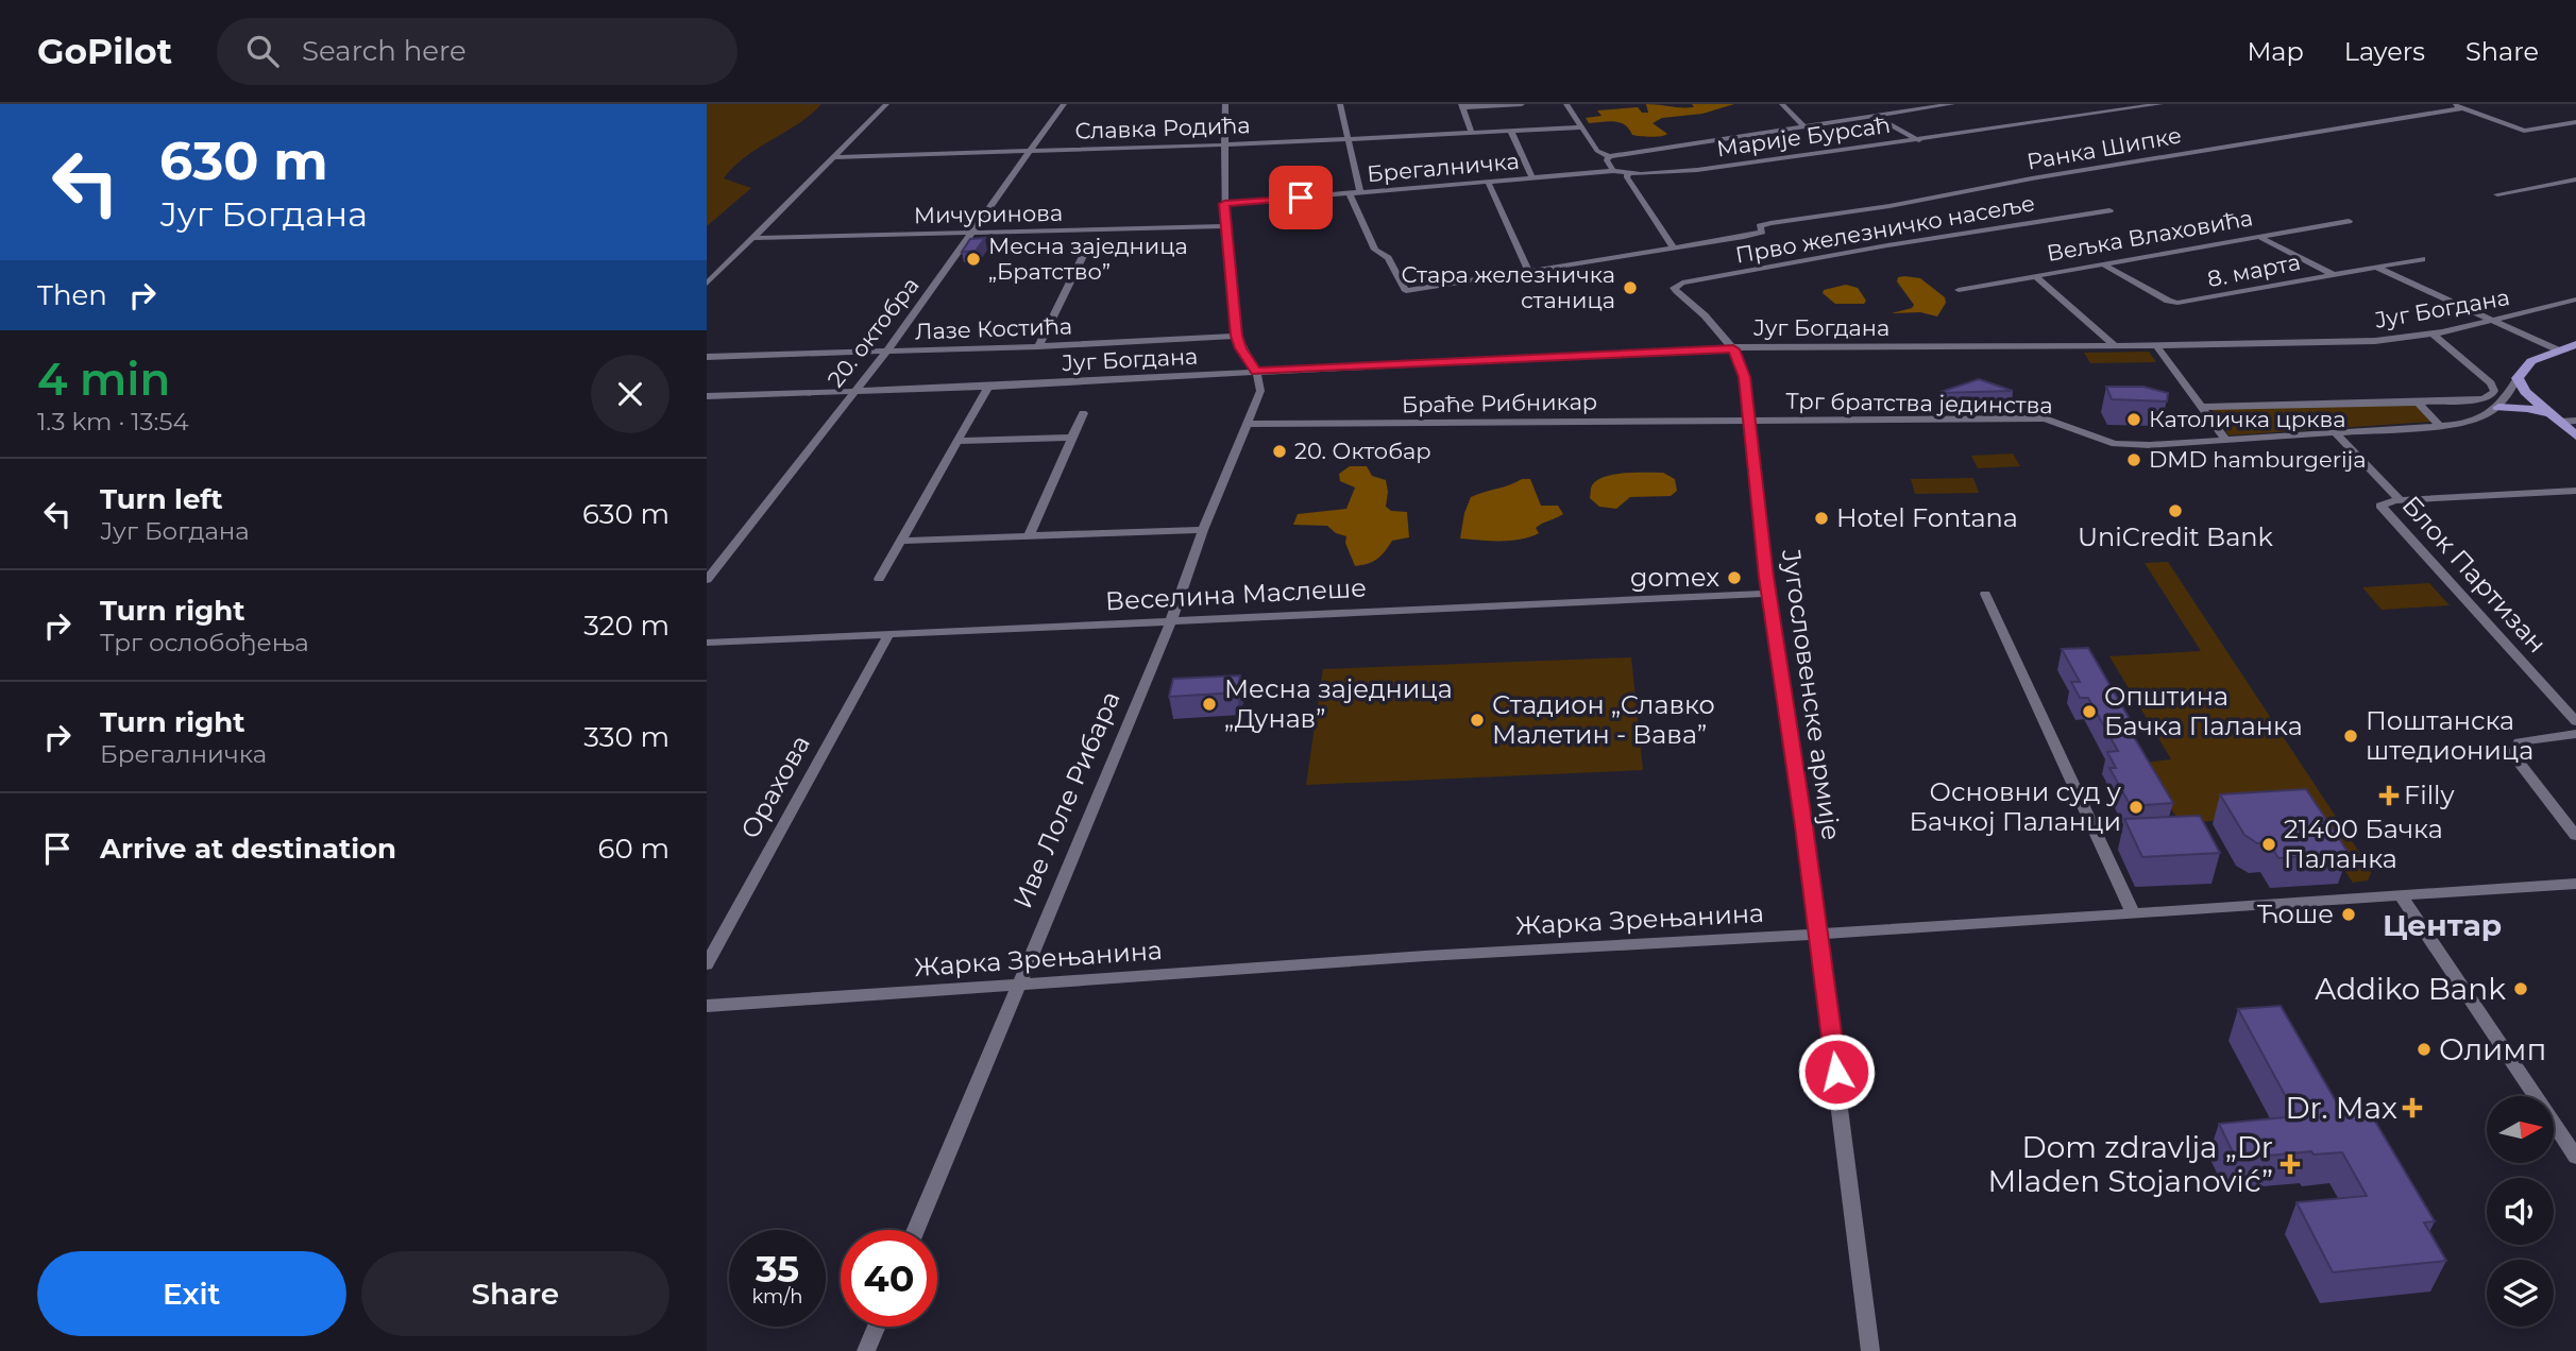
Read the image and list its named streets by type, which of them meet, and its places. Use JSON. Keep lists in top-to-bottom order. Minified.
{"streets":{"street":["Славка Родића","Марије Бурсаћ","Ранка Шипке","Брегалничка","Мичуринова","Прво железничко насеље","Вељка Влаховића","8. марта","Југ Богдана","Лазе Костића","20. октобра","Браће Рибникар","Трг братства јединства","Блок Партизан","Веселина Маслеше","Југословенске армије","Орахова","Иве Лоле Рибара","Жарка Зрењанина"]},"crossings":[["Славка Родића","Брегалничка"],["Славка Родића","20. октобра"],["Марије Бурсаћ","Брегалничка"],["Ранка Шипке","Прво железничко насеље"],["Мичуринова","20. октобра"],["Прво железничко насеље","Југословенске армије"],["Вељка Влаховића","8. марта"],["Југ Богдана","20. октобра"],["Југ Богдана","Југословенске армије"],["Југ Богдана","Иве Лоле Рибара"],["Лазе Костића","20. октобра"],["Браће Рибникар","Трг братства јединства"],["Браће Рибникар","Југословенске армије"],["Браће Рибникар","Иве Лоле Рибара"],["Трг братства јединства","Југословенске армије"],["Веселина Маслеше","Југословенске армије"],["Веселина Маслеше","Орахова"],["Веселина Маслеше","Иве Лоле Рибара"],["Југословенске армије","Жарка Зрењанина"],["Иве Лоле Рибара","Жарка Зрењанина"]],"districts":["Центар"],"places":{"other":["Месна заједница „Братство”","Стара железничка станица","Католичка црква","20. Октобар","DMD hamburgerija","UniCredit Bank","Hotel Fontana","gomex","Месна заједница „Дунав”","Општина Бачка Паланка","Стадион „Славко Малетин - Вава”","Поштанска штедионица","Основни суд у Бачкој Паланци","21400 Бачка Паланка","Ћоше","Addiko Bank","Олимп"],"health":["Filly","Dr. Max","Dom zdravlja „Dr Mladen Stojanović”"]},"north":"right","page":{"header":"GoPilot","search":"Search here","nav":["Map","Layers","Share"],"turn":["630 m","Југ Богдана"],"then":"Then","heading":["4 min","1.3 km · 13:54"],"list":[{"name":"Turn left","note":"Југ Богдана","value":"630 m"},{"name":"Turn right","note":"Трг ослобођења","value":"320 m"},{"name":"Turn right","note":"Брегалничка","value":"330 m"},{"name":"Arrive at destination","value":"60 m"}],"speed":"35 km/h","limit":"40","buttons":["Exit","Share"]}}
